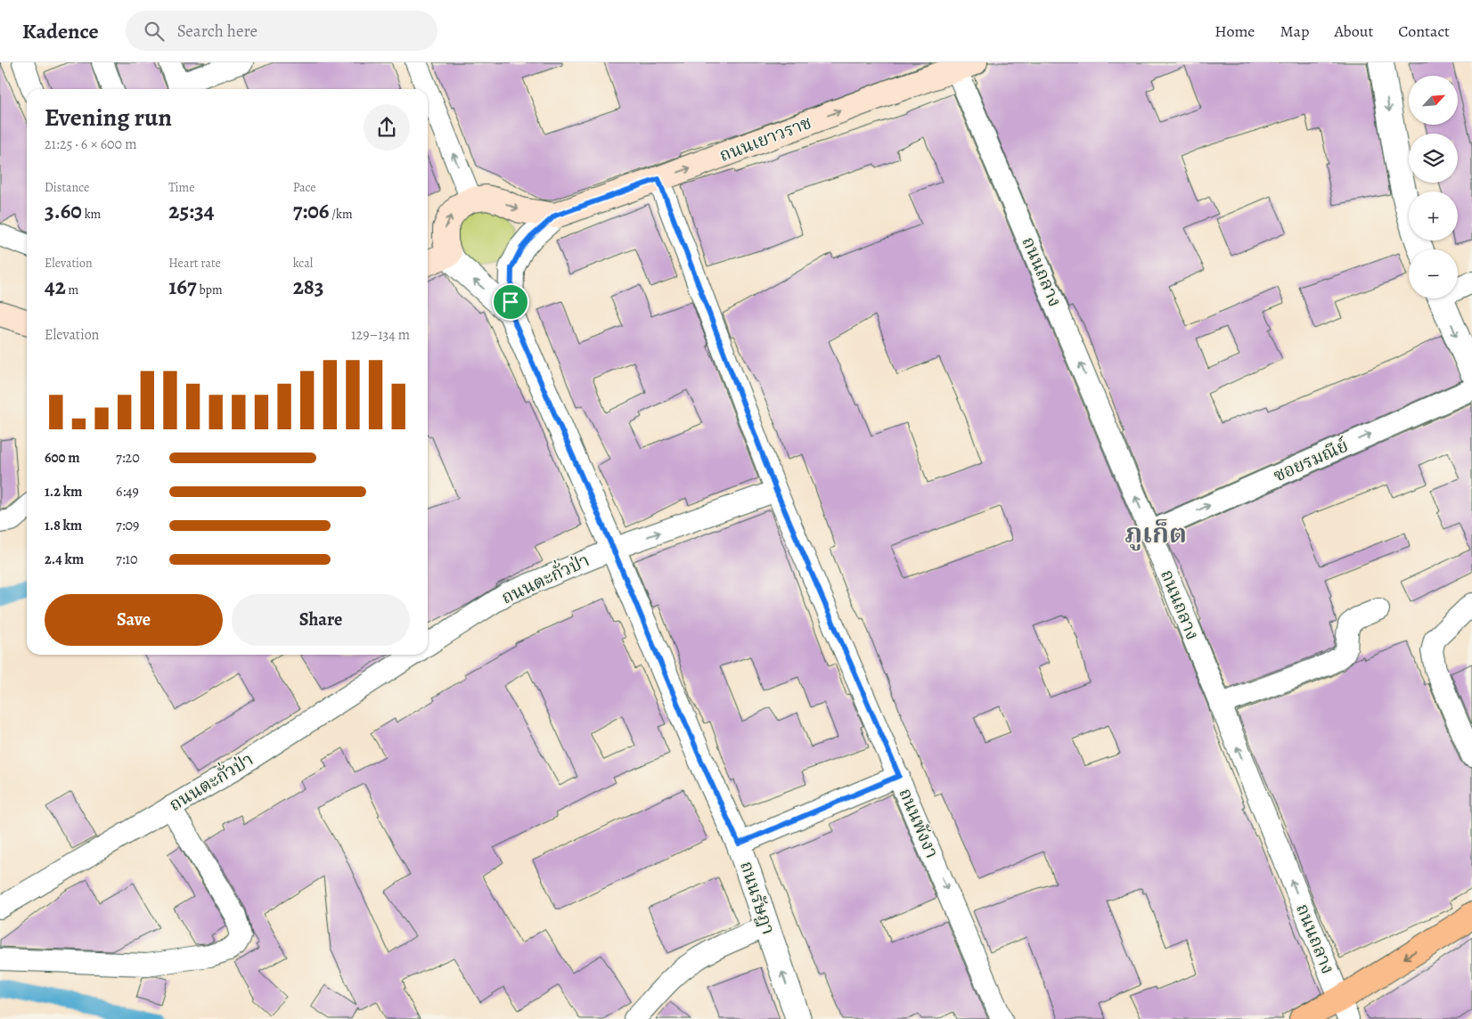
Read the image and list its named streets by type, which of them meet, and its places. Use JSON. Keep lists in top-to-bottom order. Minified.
{"streets":{"main road":["ถนนเยาวราช"],"street":["ถนนถลาง","ซอยรมณีย์","ถนนตะกั่วป่า","ถนนพังงา","ถนนรัษฎา"]},"crossings":[["ถนนเยาวราช","ถนนถลาง"],["ถนนเยาวราช","ถนนพังงา"],["ถนนถลาง","ซอยรมณีย์"],["ถนนตะกั่วป่า","ถนนพังงา"],["ถนนตะกั่วป่า","ถนนรัษฎา"]],"one_way":["ถนนเยาวราช","ถนนถลาง"],"districts":["ภูเก็ต"],"north":"top right","page":{"header":"Kadence","search":"Search here","nav":["Home","Map","About","Contact"],"map_buttons":["+","−"],"heading":["Evening run","21:25 · 6 × 600 m"],"stats":[["Distance","3.60 km"],["Time","25:34"],["Pace","7:06 /km"],["Elevation","42 m"],["Heart rate","167 bpm"],["kcal","283"]],"chart":["Elevation","129–134 m"],"list":[{"name":"600 m","note":"7:20"},{"name":"1.2 km","note":"6:49"},{"name":"1.8 km","note":"7:09"},{"name":"2.4 km","note":"7:10"}],"buttons":["Save","Share"]}}
